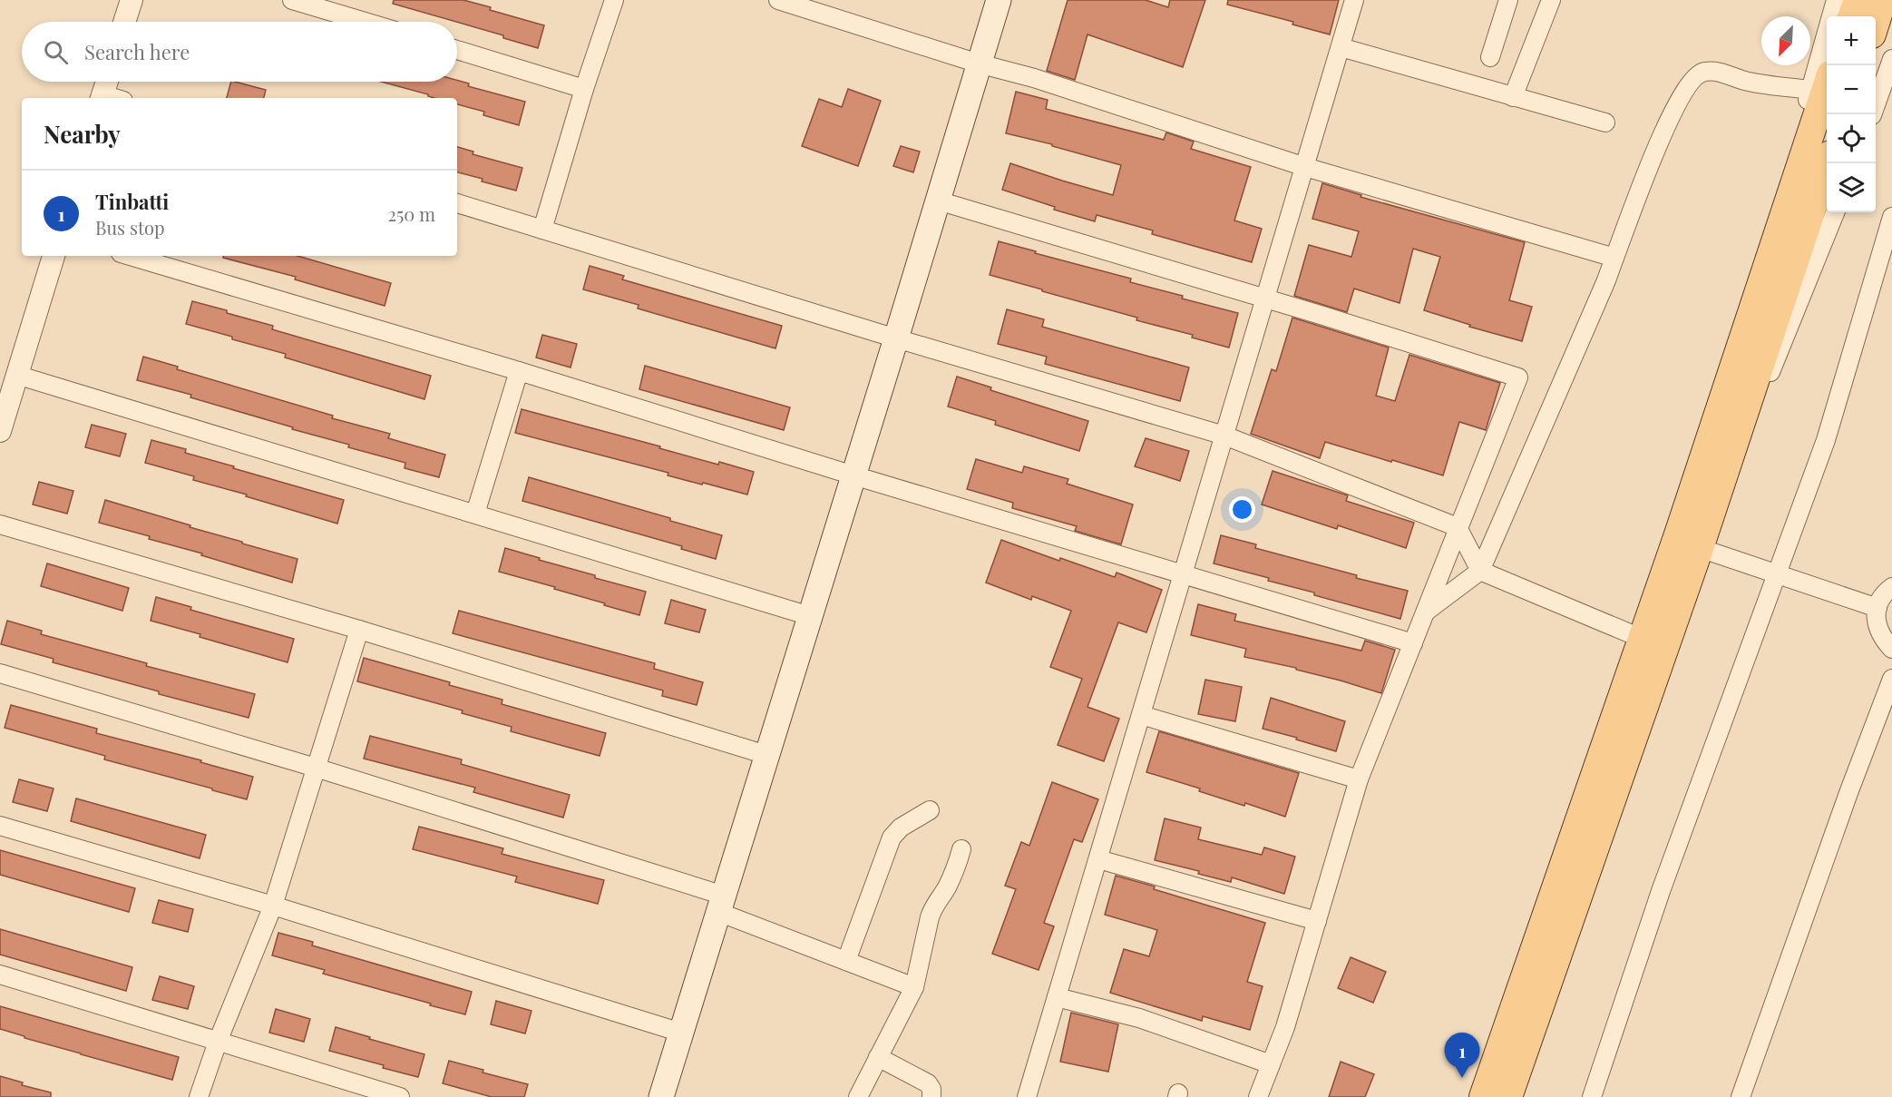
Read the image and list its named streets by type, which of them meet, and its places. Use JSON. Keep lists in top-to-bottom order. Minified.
{"north":"bottom left","page":{"map_buttons":["+","−"],"search":"Search here","heading":"Nearby","list":[{"mark":"1","name":"Tinbatti","note":"Bus stop","value":"250 m"}],"pins":"1"}}
